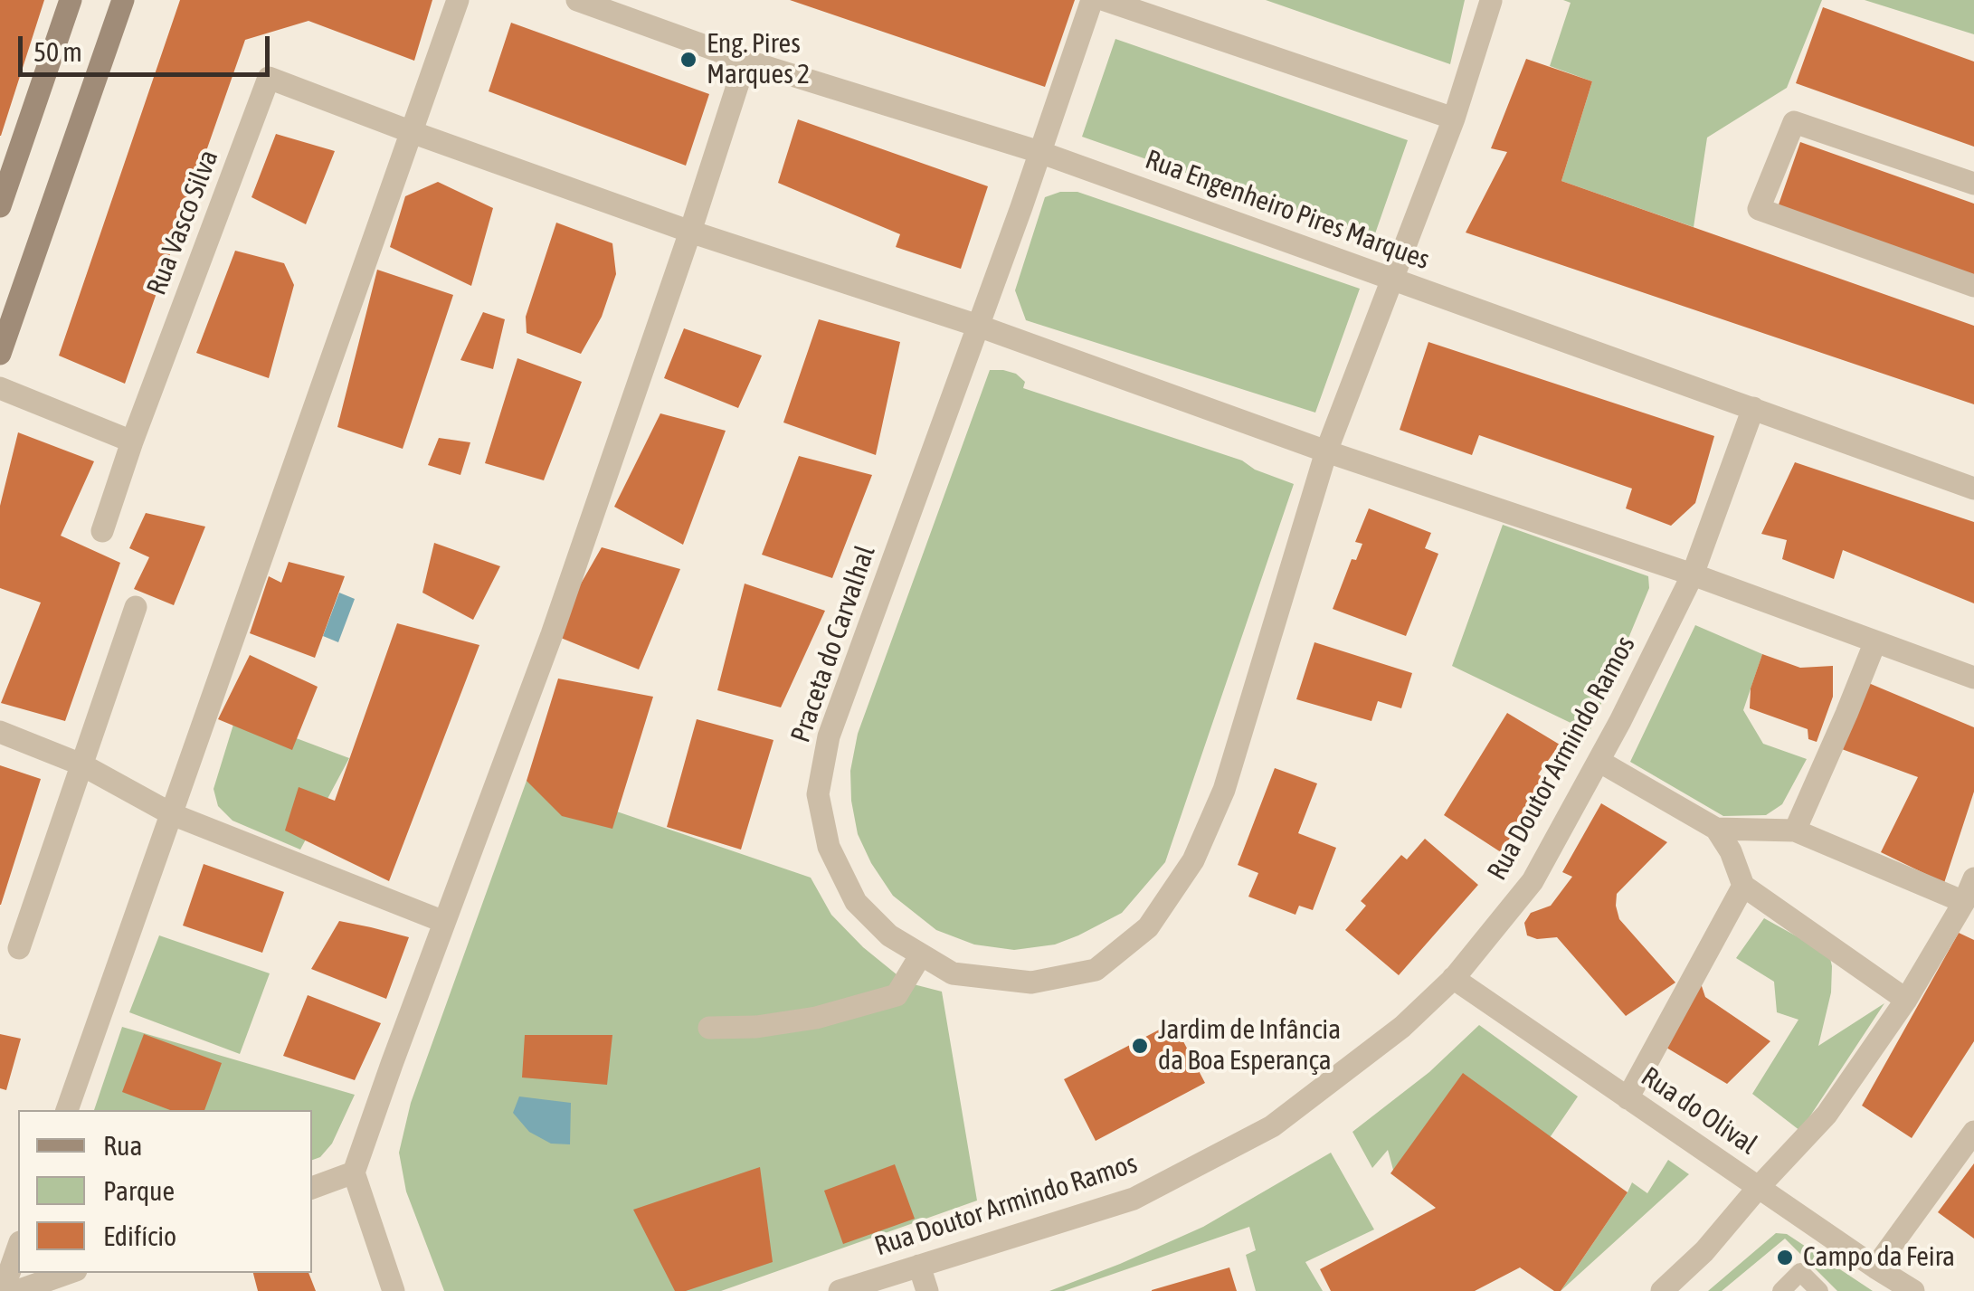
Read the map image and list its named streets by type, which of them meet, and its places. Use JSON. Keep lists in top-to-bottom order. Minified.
{"streets":{"street":["Rua Engenheiro Pires Marques","Rua Vasco Silva","Praceta do Carvalhal","Rua Doutor Armindo Ramos","Rua do Olival"]},"crossings":[["Rua Engenheiro Pires Marques","Praceta do Carvalhal"],["Rua Engenheiro Pires Marques","Rua Doutor Armindo Ramos"],["Rua Doutor Armindo Ramos","Rua do Olival"]],"places":["Eng. Pires Marques 2","Jardim de Infância da Boa Esperança","Campo da Feira"],"legend":["Rua","Parque","Edifício"],"scale_bar":"50 m"}
